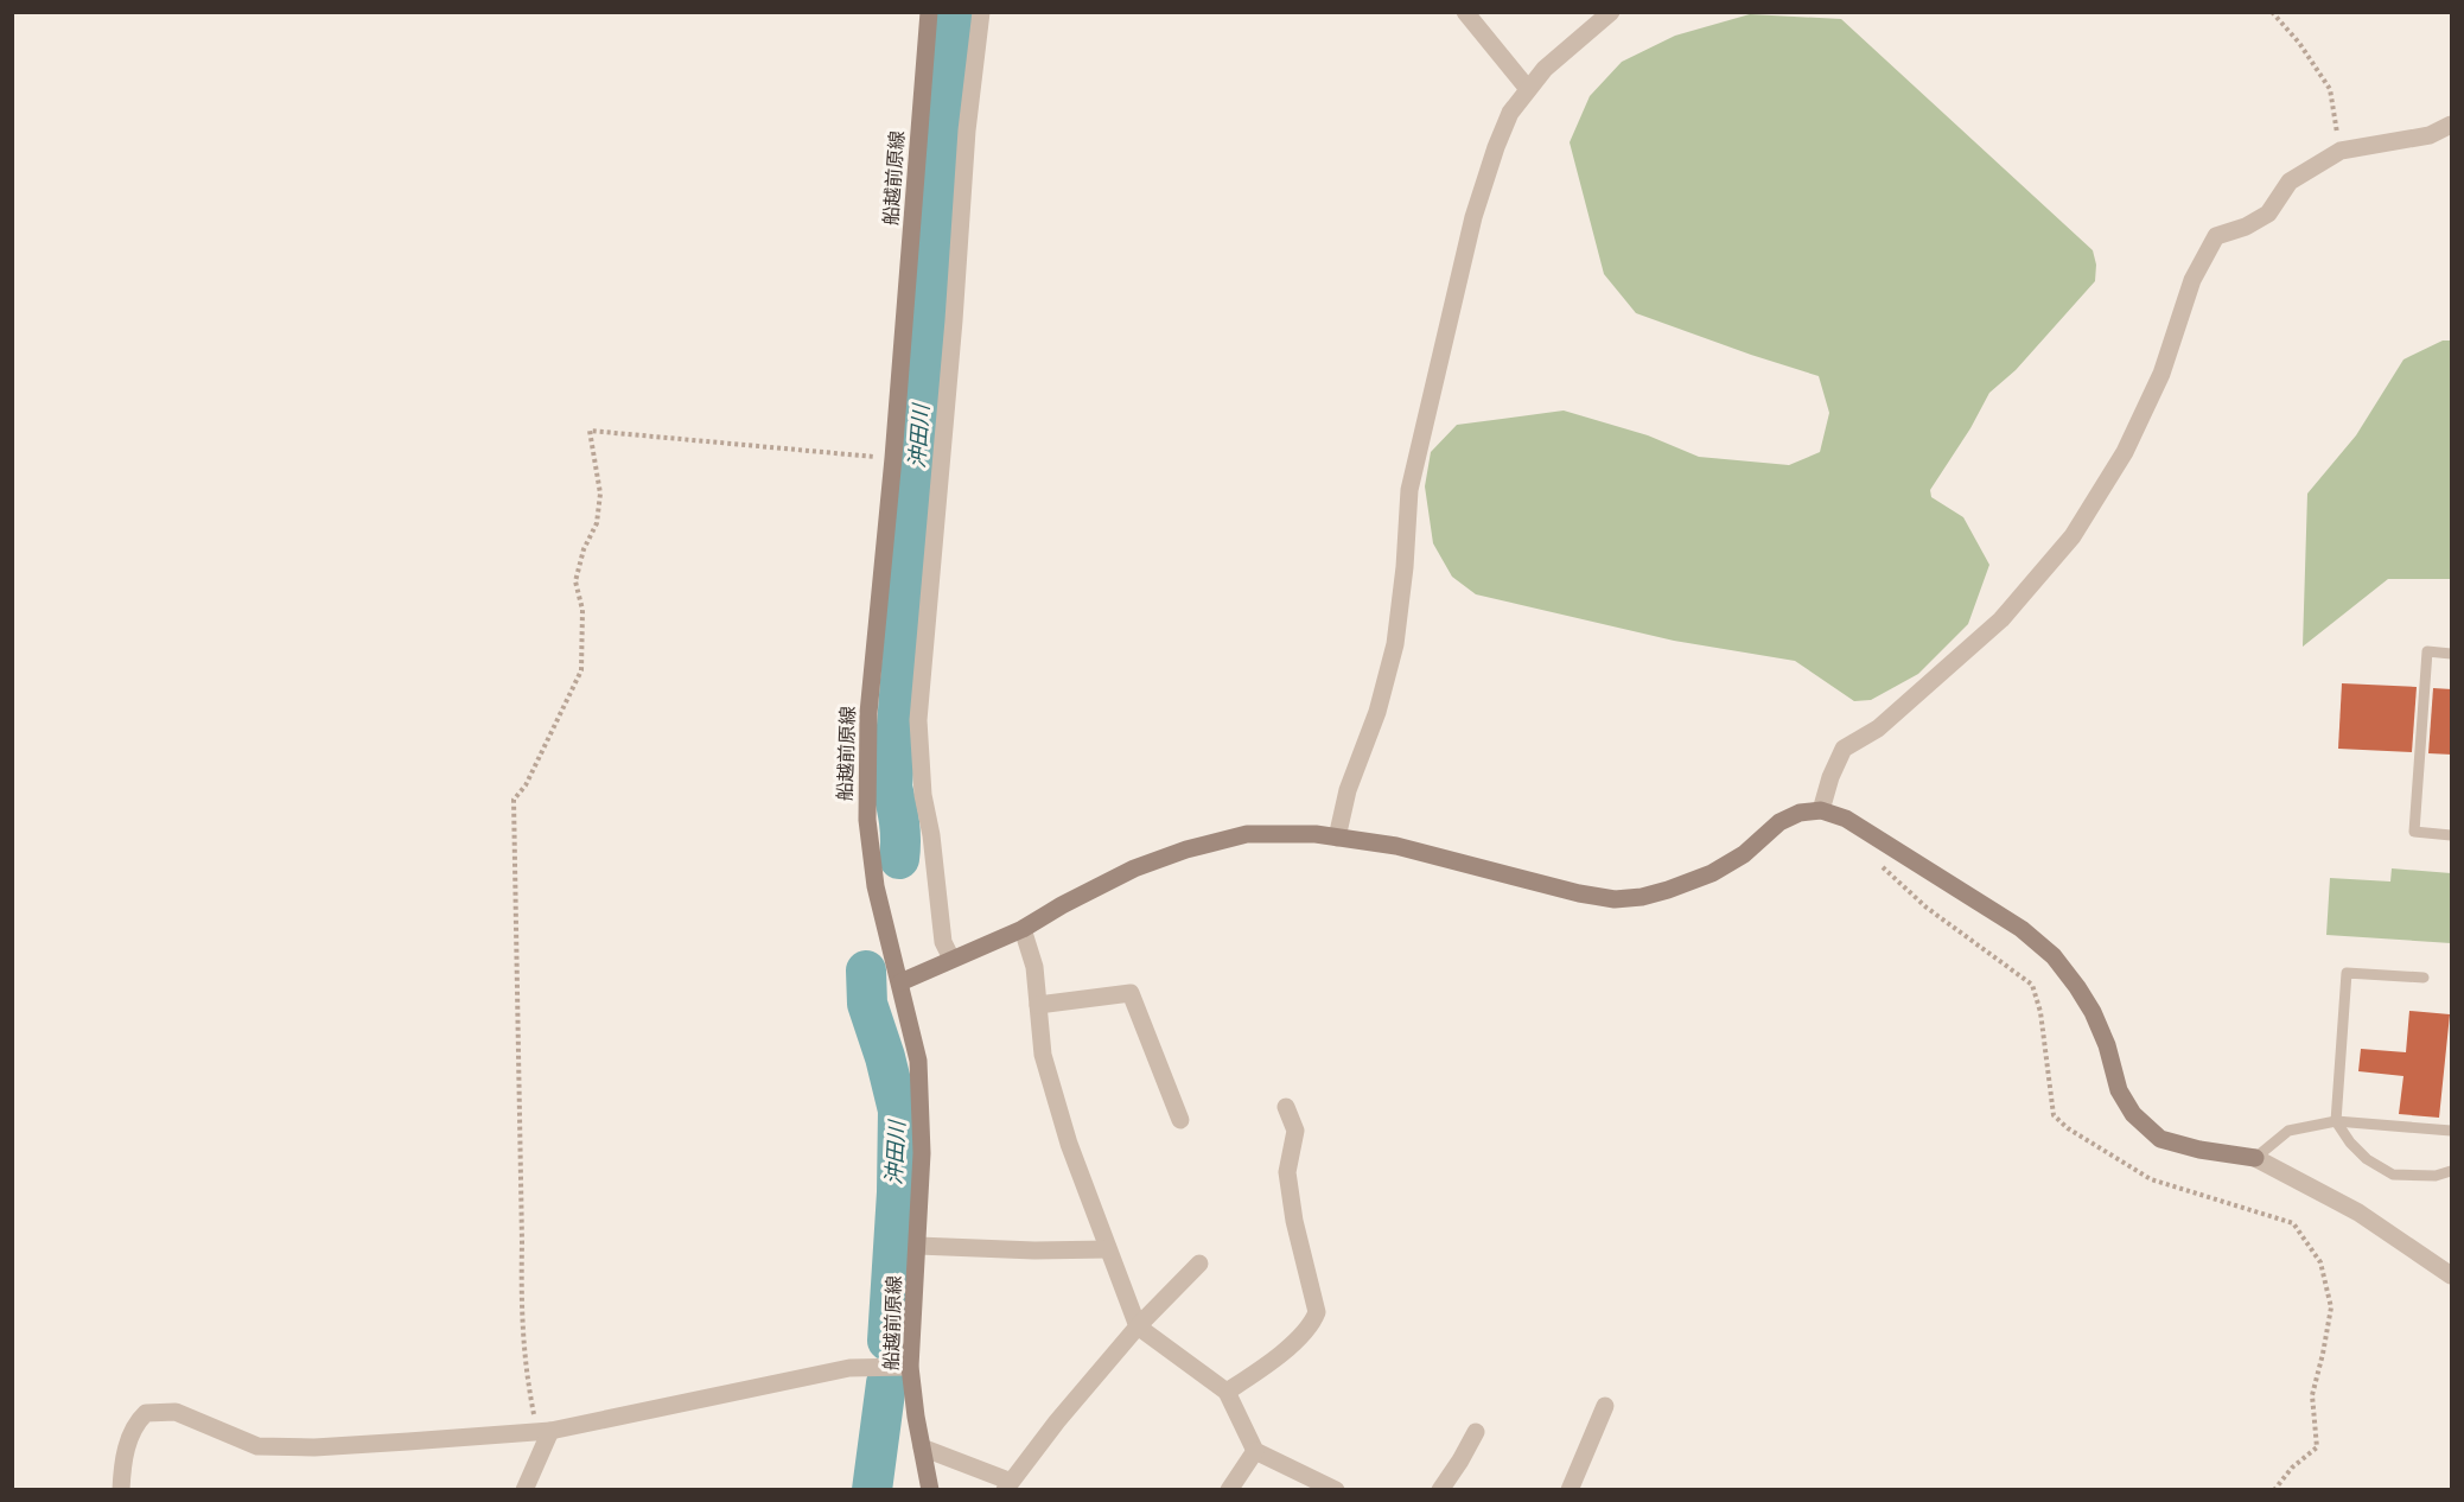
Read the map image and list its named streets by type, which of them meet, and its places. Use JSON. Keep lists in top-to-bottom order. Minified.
{"streets":{"street":["船越前原線"]},"water":["沖田川"]}
